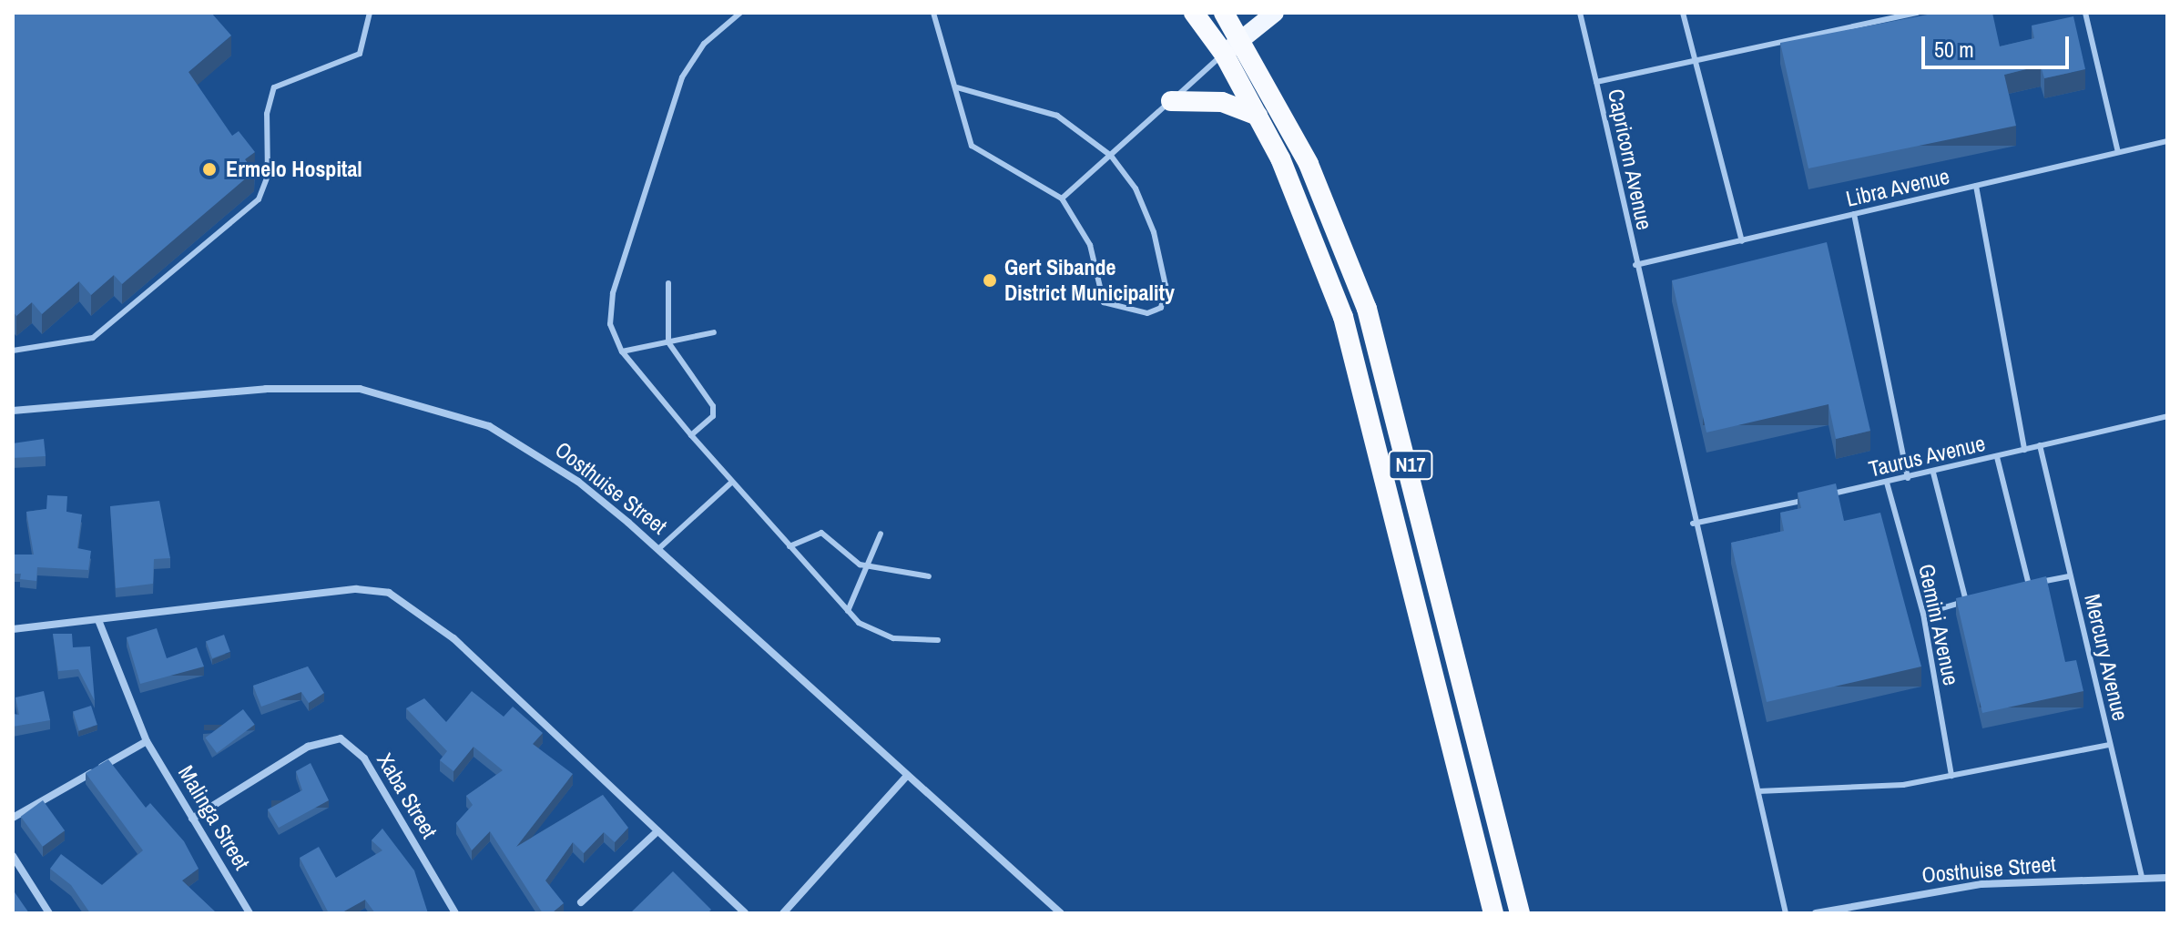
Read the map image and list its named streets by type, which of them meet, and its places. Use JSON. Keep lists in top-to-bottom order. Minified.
{"streets":{"highway":["N17"],"street":["Oosthuise Street","Xaba Street","Malinga Street"],"lane":["Capricorn Avenue","Libra Avenue","Taurus Avenue","Gemini Avenue","Mercury Avenue"]},"crossings":[["Capricorn Avenue","Libra Avenue"],["Capricorn Avenue","Taurus Avenue"],["Taurus Avenue","Gemini Avenue"],["Taurus Avenue","Mercury Avenue"],["Oosthuise Street","Mercury Avenue"],["Xaba Street","Malinga Street"]],"places":["Ermelo Hospital","Gert Sibande District Municipality"],"scale_bar":"50 m"}
